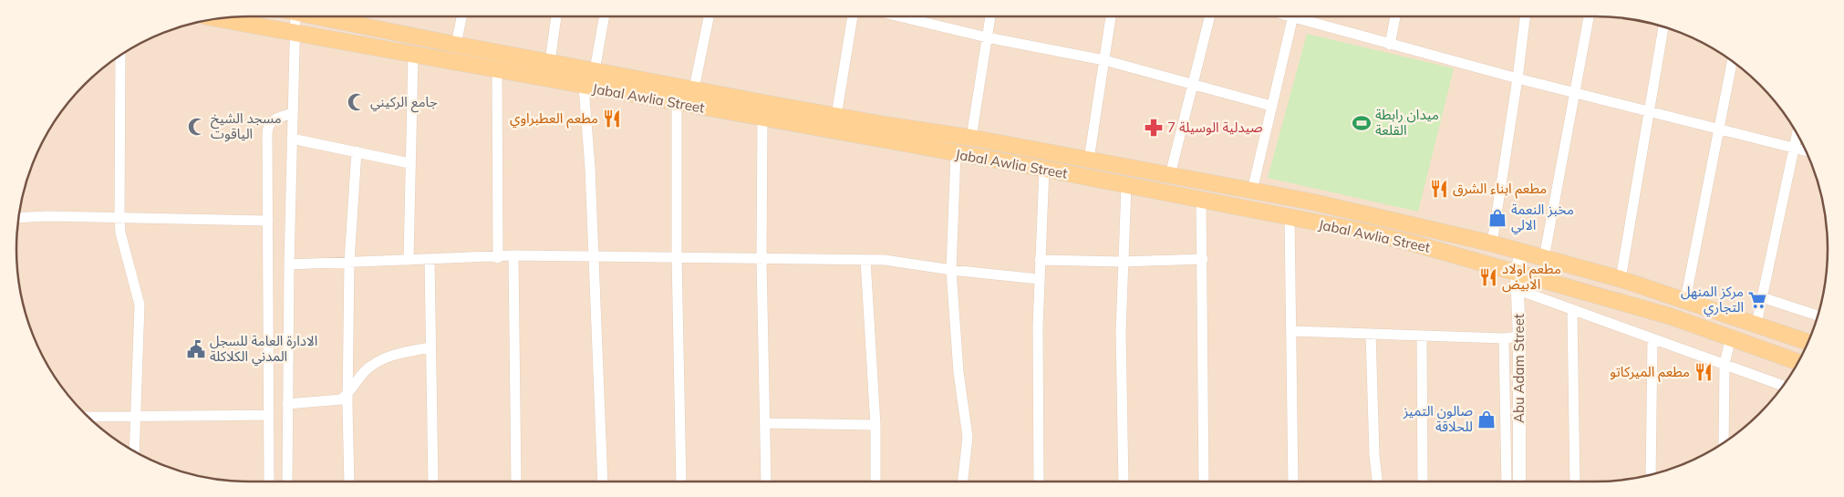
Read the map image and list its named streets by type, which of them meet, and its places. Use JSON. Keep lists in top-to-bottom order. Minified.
{"streets":{"main road":["Jabal Awlia Street"],"street":["Abu Adam Street"]},"crossings":[["Jabal Awlia Street","Abu Adam Street"]],"places":{"mosque":["جامع الركيني","مسجد الشيخ الياقوت"],"restaurant":["مطعم العطبراوي","مطعم ابناء الشرق","مطعم اولاد الابيض","مطعم الميركاتو"],"sports":["ميدان رابطة القلعة"],"pharmacy":["صيدلية الوسيلة 7"],"shop":["مخبز النعمة الالي","صالون التميز للحلاقة"],"supermarket":["مركز المنهل التجاري"],"public building":["الادارة العامة للسجل المدني الكلاكلة"]}}
